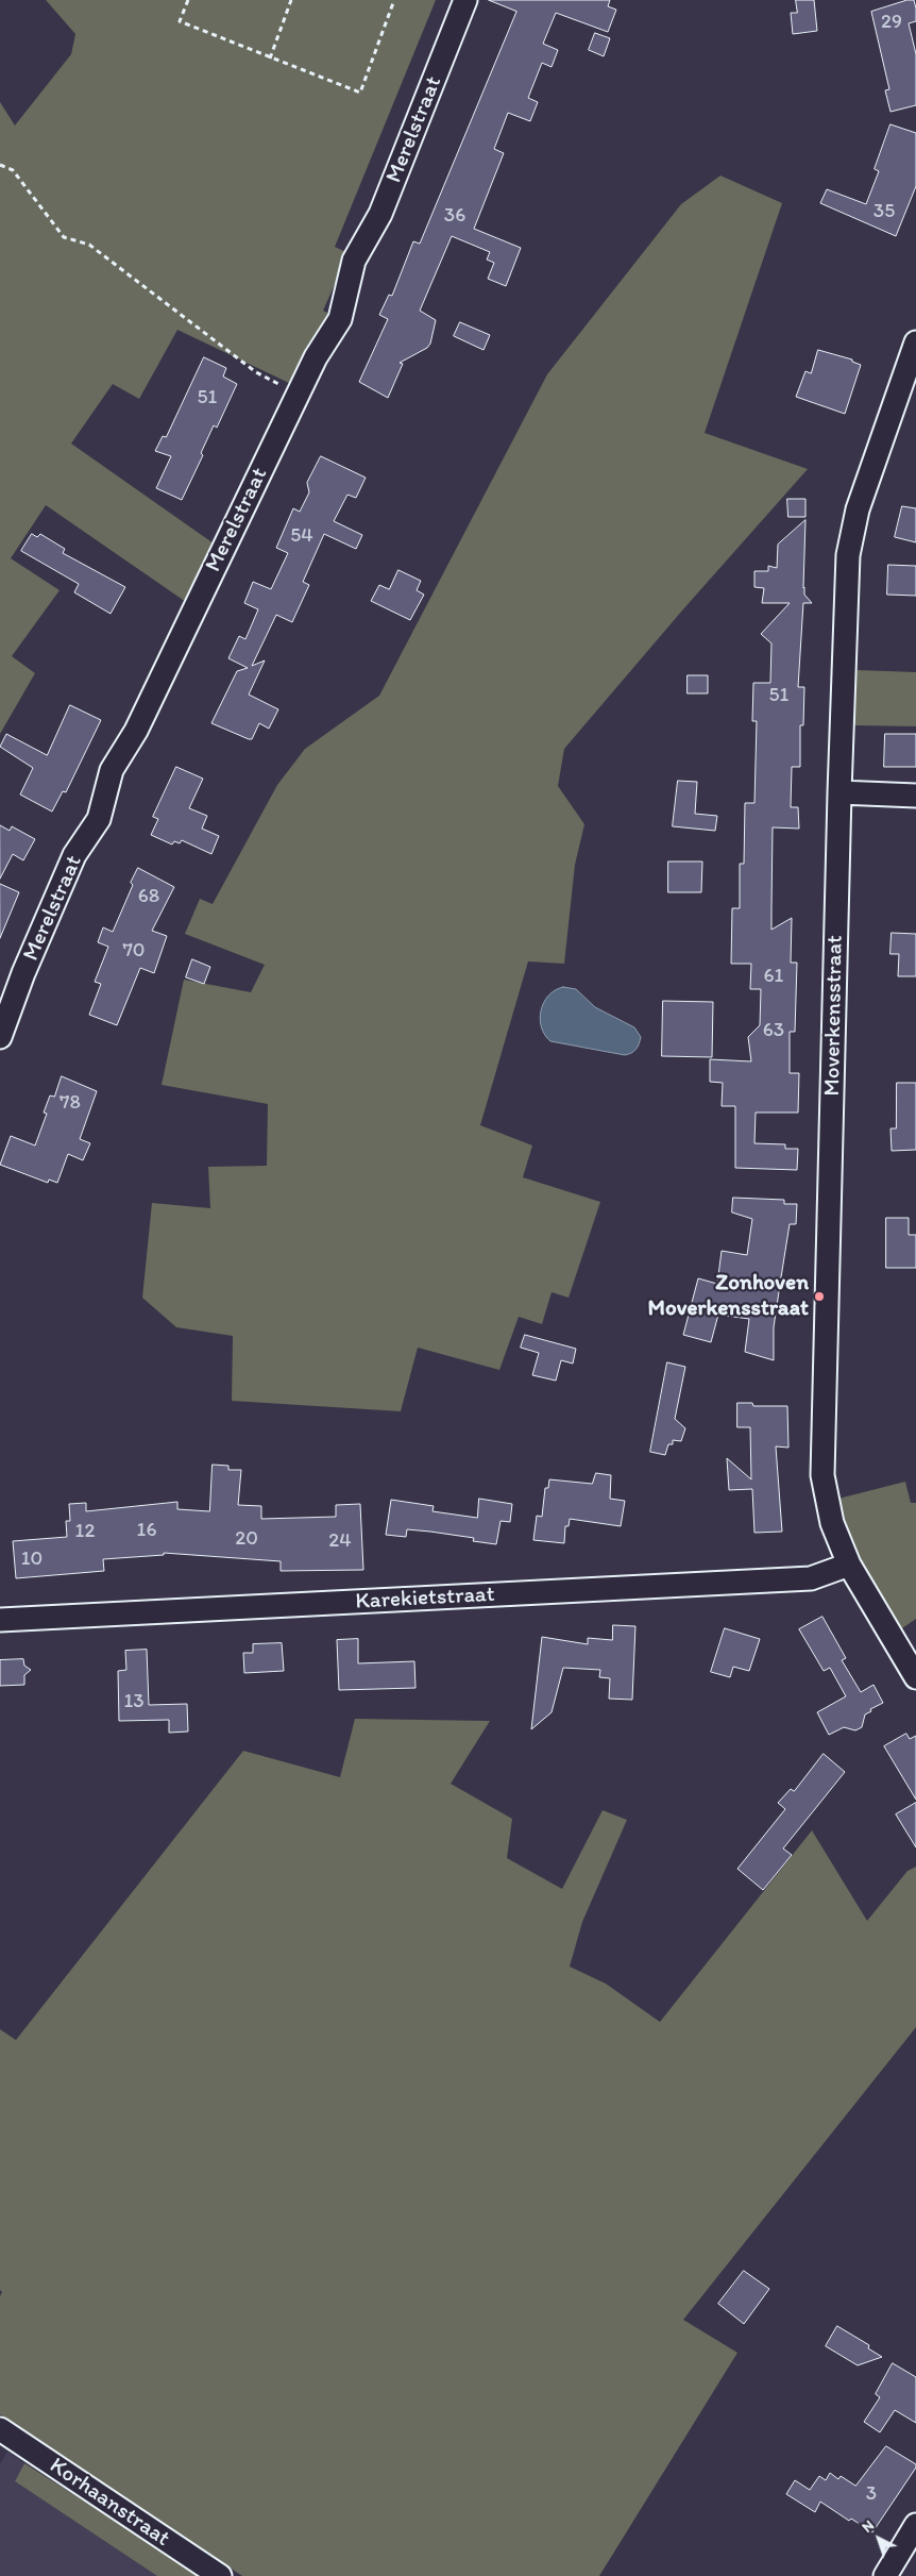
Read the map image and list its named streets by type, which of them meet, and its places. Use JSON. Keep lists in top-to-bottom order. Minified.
{"streets":{"street":["Merelstraat","Moverkensstraat","Karekietstraat","Korhaanstraat"]},"crossings":[["Moverkensstraat","Karekietstraat"]],"places":["Zonhoven Moverkensstraat"],"house_numbers":["29","35","36","51","54","51","68","70","61","63","78","16","12","20","24","10","13","3"],"north":"top left"}
